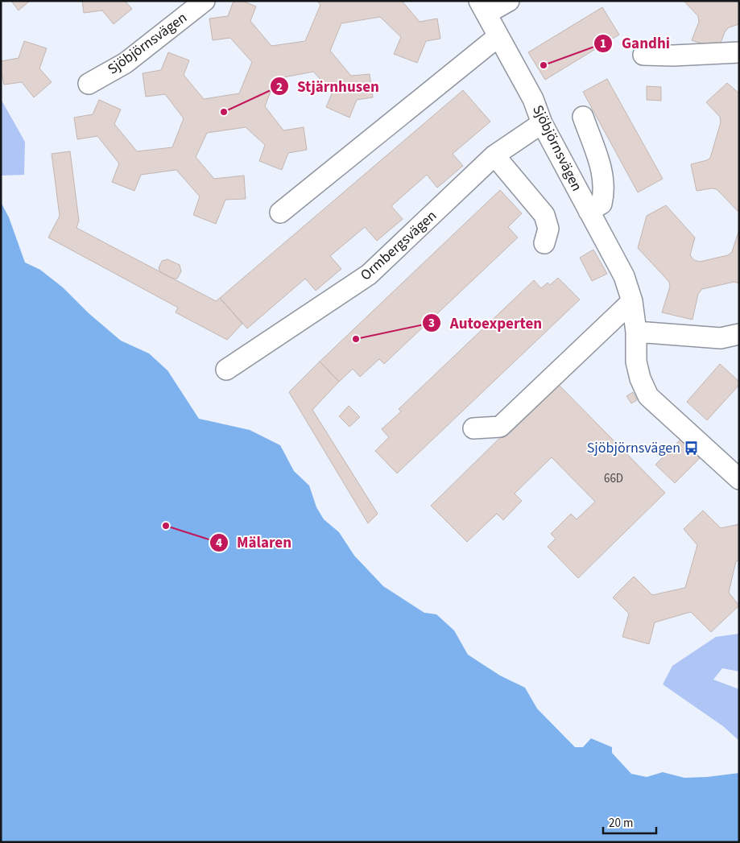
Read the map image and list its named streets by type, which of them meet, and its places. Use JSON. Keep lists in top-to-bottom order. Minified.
{"streets":{"street":["Sjöbjörnsvägen","Ormbergsvägen"]},"crossings":[["Sjöbjörnsvägen","Ormbergsvägen"]],"places":{"other":["Gandhi","Stjärnhusen","Autoexperten","Mälaren"],"bus stop":["Sjöbjörnsvägen"]},"house_numbers":["66D"],"scale_bar":"20 m"}
